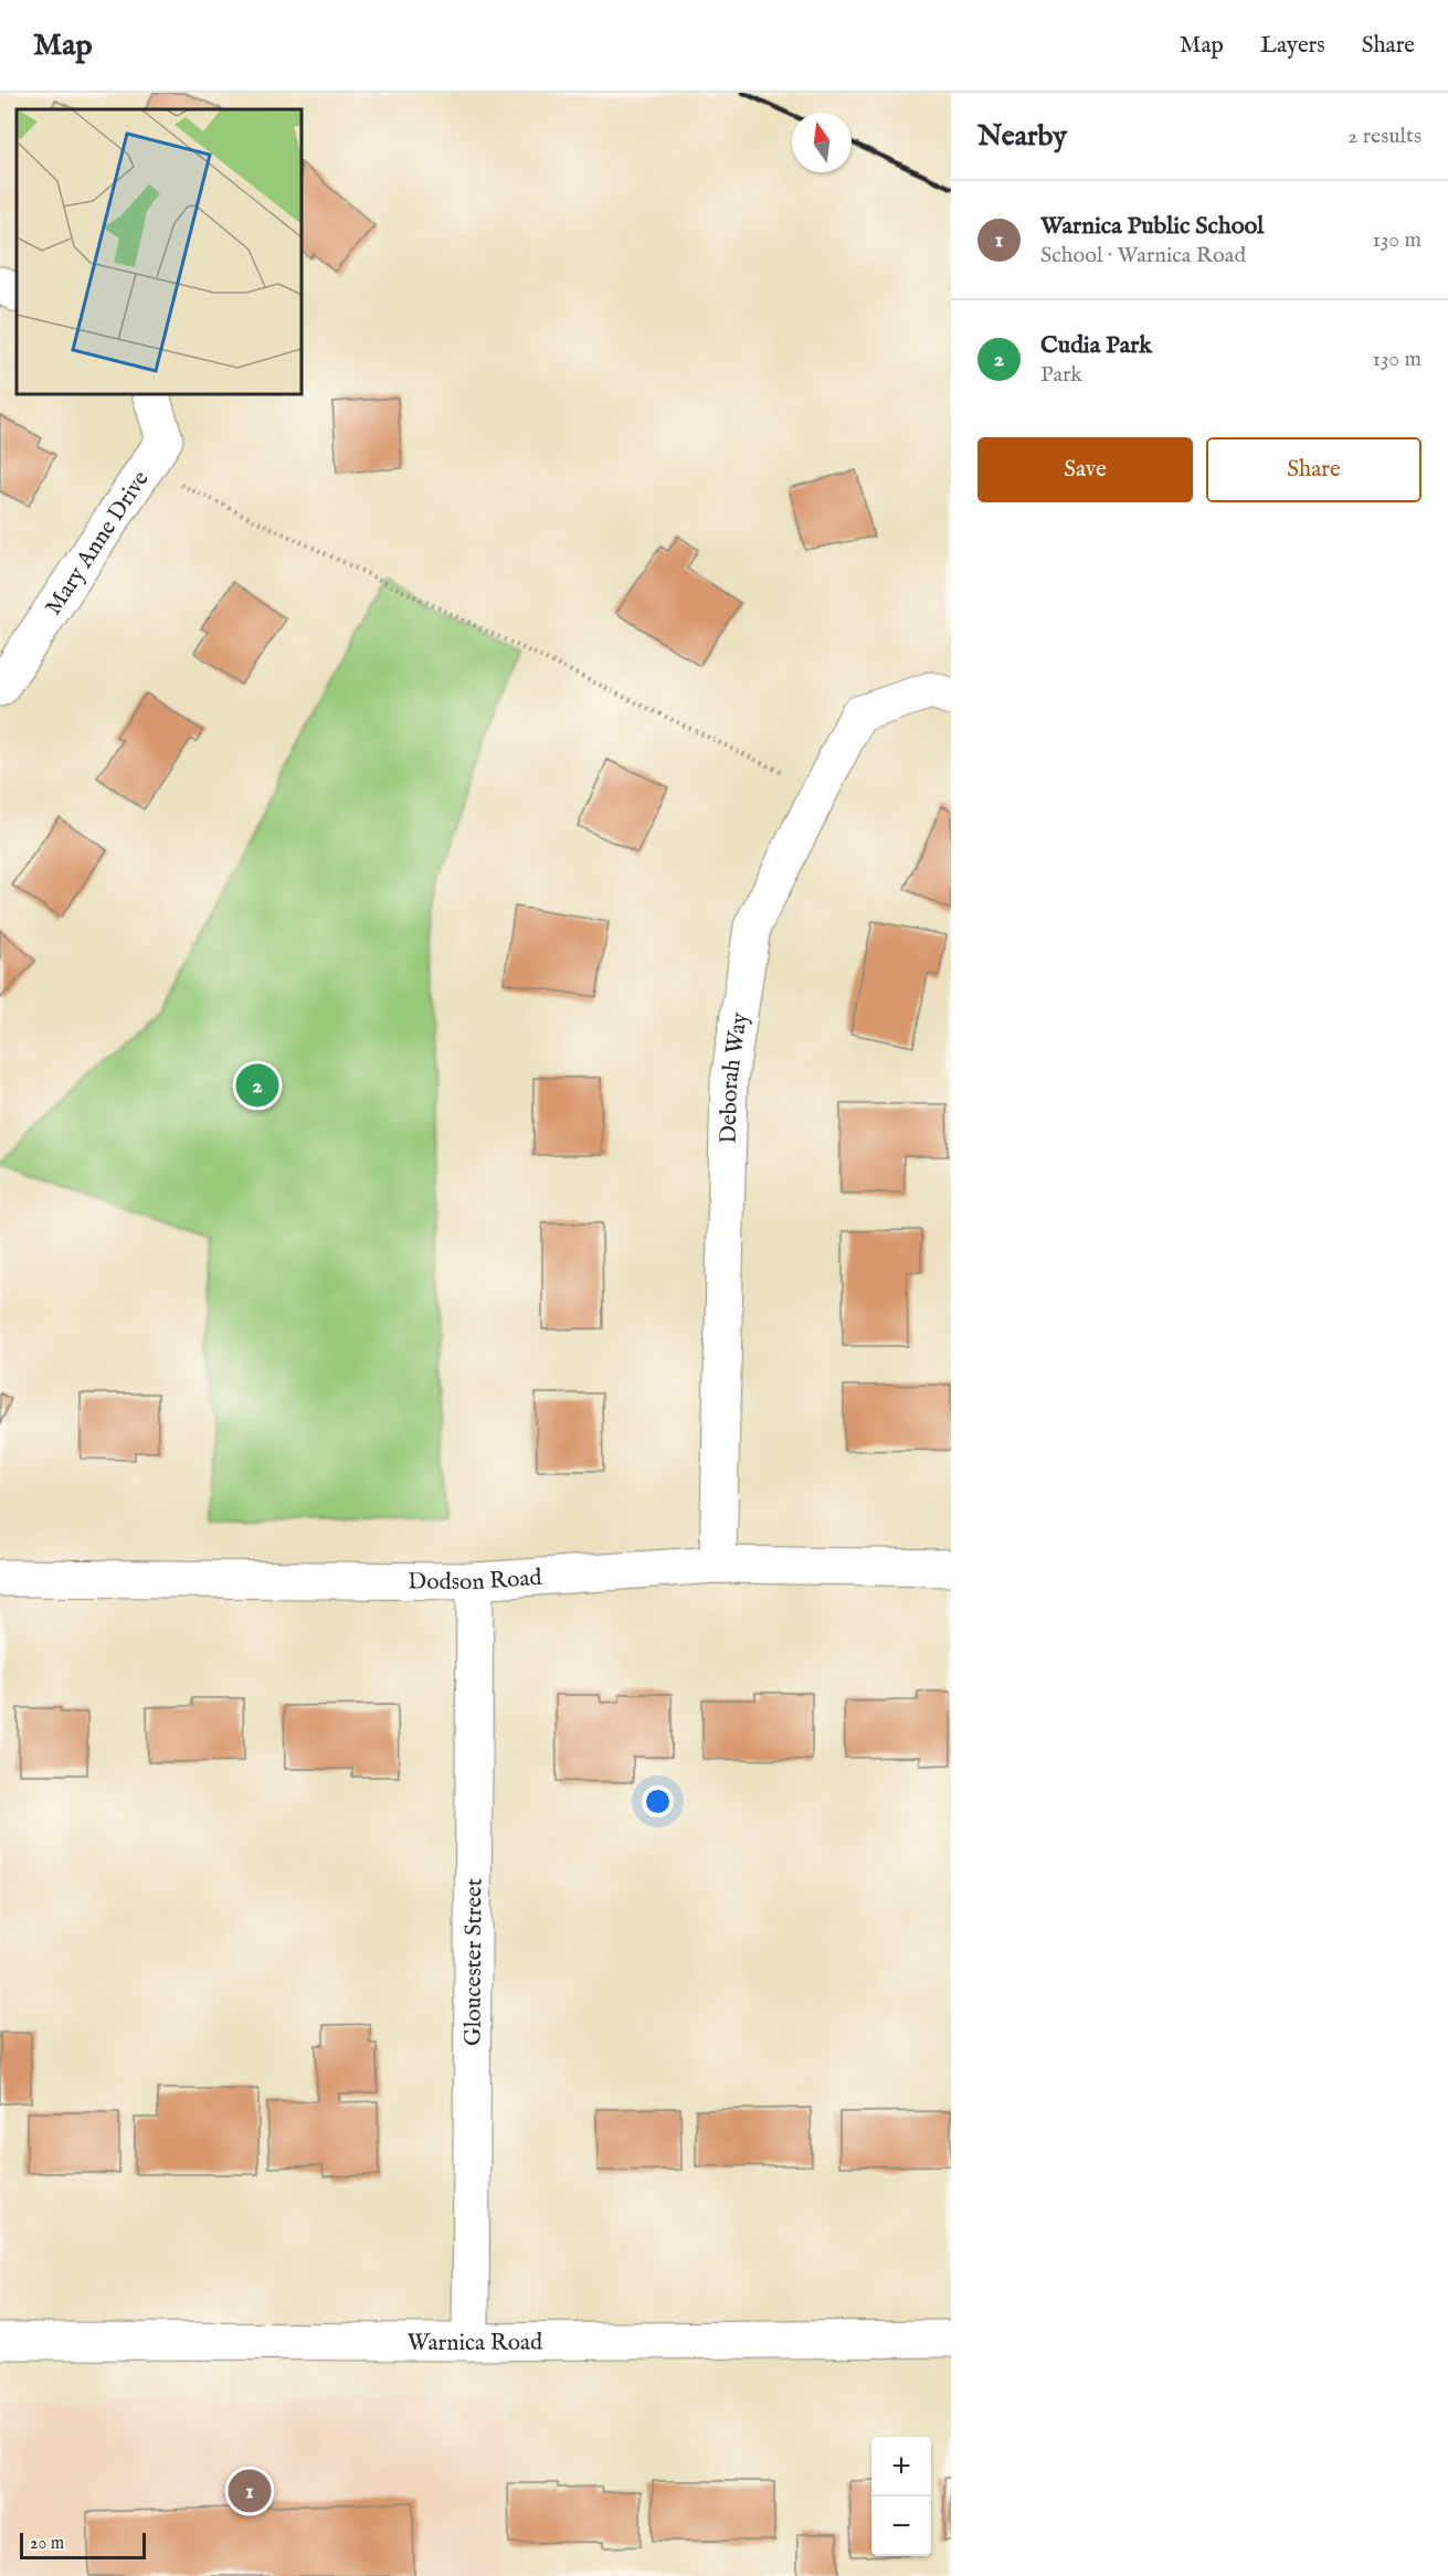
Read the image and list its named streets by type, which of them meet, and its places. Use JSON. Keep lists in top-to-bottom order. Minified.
{"streets":{"street":["Mary Anne Drive","Deborah Way","Dodson Road","Gloucester Street","Warnica Road"]},"crossings":[["Deborah Way","Dodson Road"],["Dodson Road","Gloucester Street"],["Gloucester Street","Warnica Road"]],"scale_bar":"20 m","north":"top","page":{"header":"Map","nav":["Map","Layers","Share"],"heading":["Nearby","2 results"],"list":[{"mark":"1","name":"Warnica Public School","note":"School · Warnica Road","value":"130 m"},{"mark":"2","name":"Cudia Park","note":"Park","value":"130 m"}],"buttons":["Save","Share"],"pins":["2","1"],"map_buttons":["+","−"],"scale":"20 m"}}
